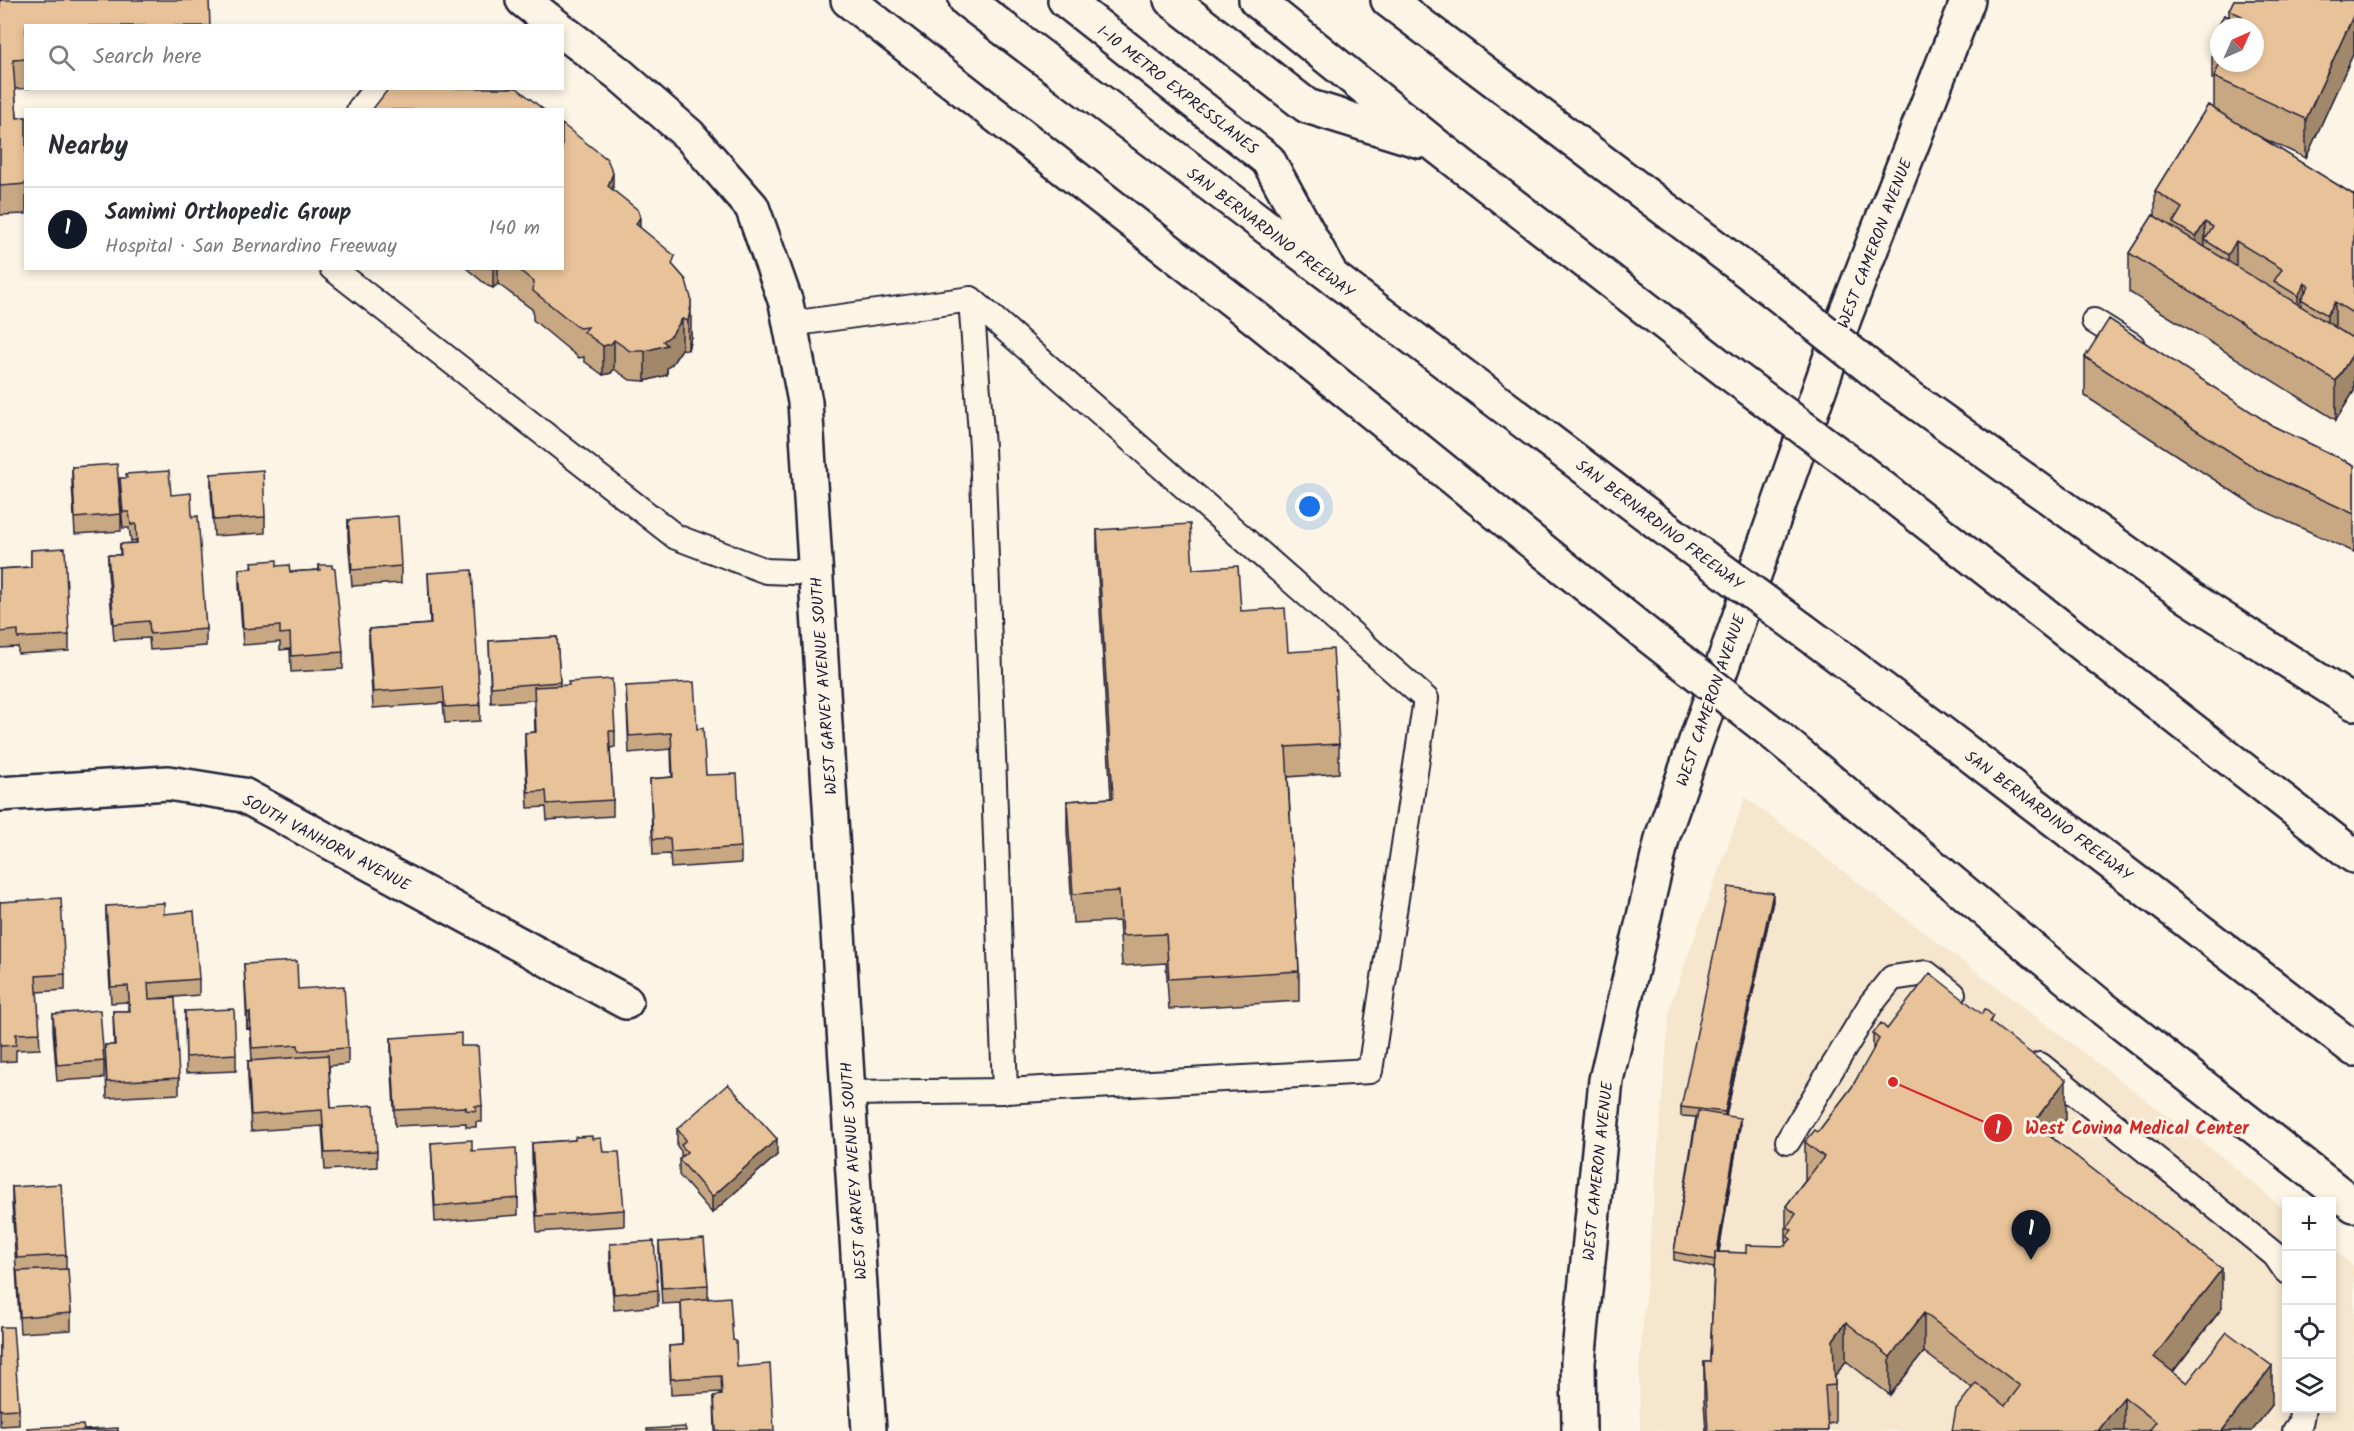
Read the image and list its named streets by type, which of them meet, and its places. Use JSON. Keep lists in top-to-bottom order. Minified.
{"streets":{"main road":["I-10 METRO EXPRESSLANES","SAN BERNARDINO FREEWAY","WEST CAMERON AVENUE","WEST GARVEY AVENUE SOUTH","SOUTH VANHORN AVENUE"]},"crossings":[["I-10 METRO EXPRESSLANES","SAN BERNARDINO FREEWAY"]],"places":["West Covina Medical Center"],"north":"top right","page":{"search":"Search here","heading":"Nearby","list":[{"mark":"1","name":"Samimi Orthopedic Group","note":"Hospital · San Bernardino Freeway","value":"140 m"}],"map_buttons":["+","−"],"pins":"1"}}
